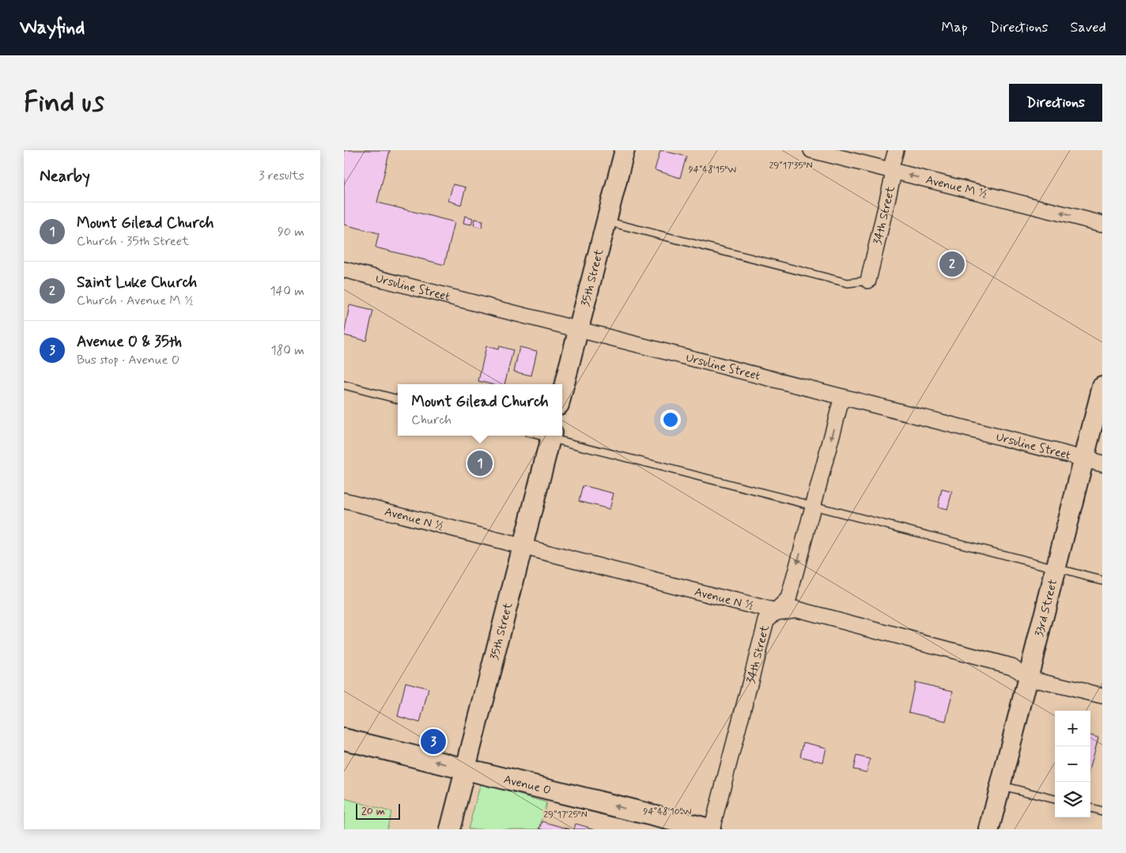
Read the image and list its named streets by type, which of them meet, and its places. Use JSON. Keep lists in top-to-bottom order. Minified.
{"streets":{"main road":["Avenue O"],"street":["Avenue M ½","34th Street","35th Street","Ursuline Street","Avenue N ½","33rd Street"]},"crossings":[["Avenue M ½","34th Street"],["34th Street","Ursuline Street"],["34th Street","Avenue N ½"],["34th Street","Avenue O"],["35th Street","Ursuline Street"],["35th Street","Avenue N ½"],["35th Street","Avenue O"],["Ursuline Street","33rd Street"],["Avenue N ½","33rd Street"]],"one_way":["Avenue M ½","34th Street","Avenue O"],"scale_bar":"20 m","page":{"header":"Wayfind","nav":["Map","Directions","Saved"],"buttons":"Directions","title":"Find us","heading":["Nearby","3 results"],"list":[{"mark":"1","name":"Mount Gilead Church","note":"Church · 35th Street","value":"90 m"},{"mark":"2","name":"Saint Luke Church","note":"Church · Avenue M ½","value":"140 m"},{"mark":"3","name":"Avenue O & 35th","note":"Bus stop · Avenue O","value":"180 m"}],"pins":["2","1","3"],"popup":["Mount Gilead Church","Church"],"map_buttons":["+","−"],"scale":"20 m"},"coordinates":["29°17'35\"N","94°48'15\"W","94°48'10\"W","29°17'25\"N"]}
